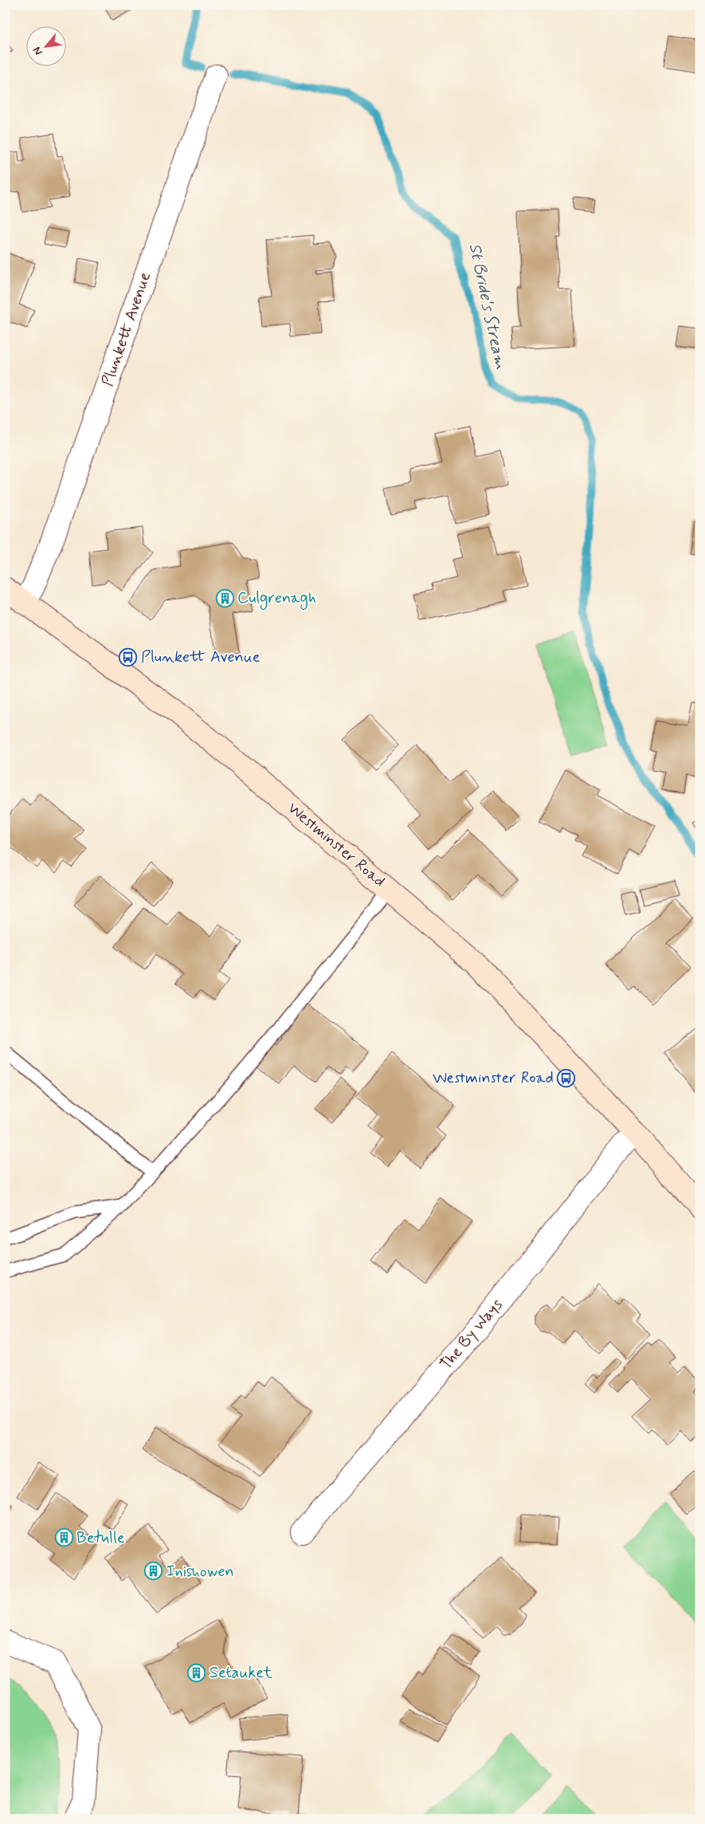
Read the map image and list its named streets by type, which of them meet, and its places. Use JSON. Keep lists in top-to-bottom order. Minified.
{"streets":{"street":["Plunkett Avenue","Westminster Road","The By Ways"]},"crossings":[["Plunkett Avenue","Westminster Road"],["Westminster Road","The By Ways"]],"water":["St Bride's Stream"],"places":{"building":["Culgrenagh","Betulle","Inishowen","Setauket"],"bus stop":["Plunkett Avenue","Westminster Road"]},"north":"bottom left"}
